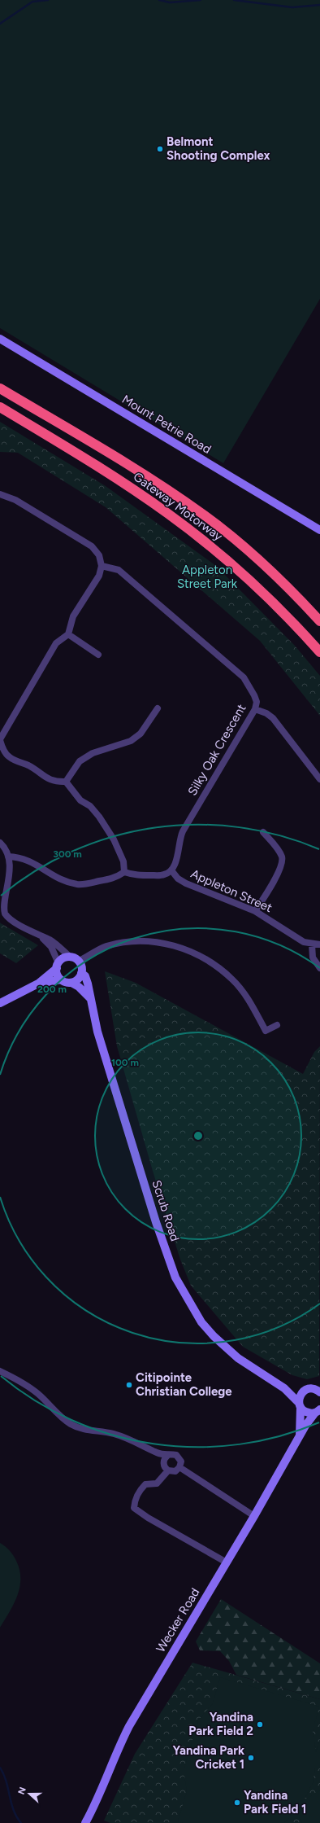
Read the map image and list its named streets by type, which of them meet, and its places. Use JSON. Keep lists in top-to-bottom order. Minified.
{"streets":{"highway":["Gateway Motorway"],"street":["Mount Petrie Road","Silky Oak Crescent","Appleton Street","Scrub Road","Wecker Road"]},"crossings":[["Silky Oak Crescent","Appleton Street"],["Scrub Road","Wecker Road"]],"parks":["Appleton Street Park"],"places":["Belmont Shooting Complex","Citipointe Christian College","Yandina Park Field 2","Yandina Park Cricket 1","Yandina Park Field 1"],"north":"left","rings":["300 m","200 m","100 m"]}
